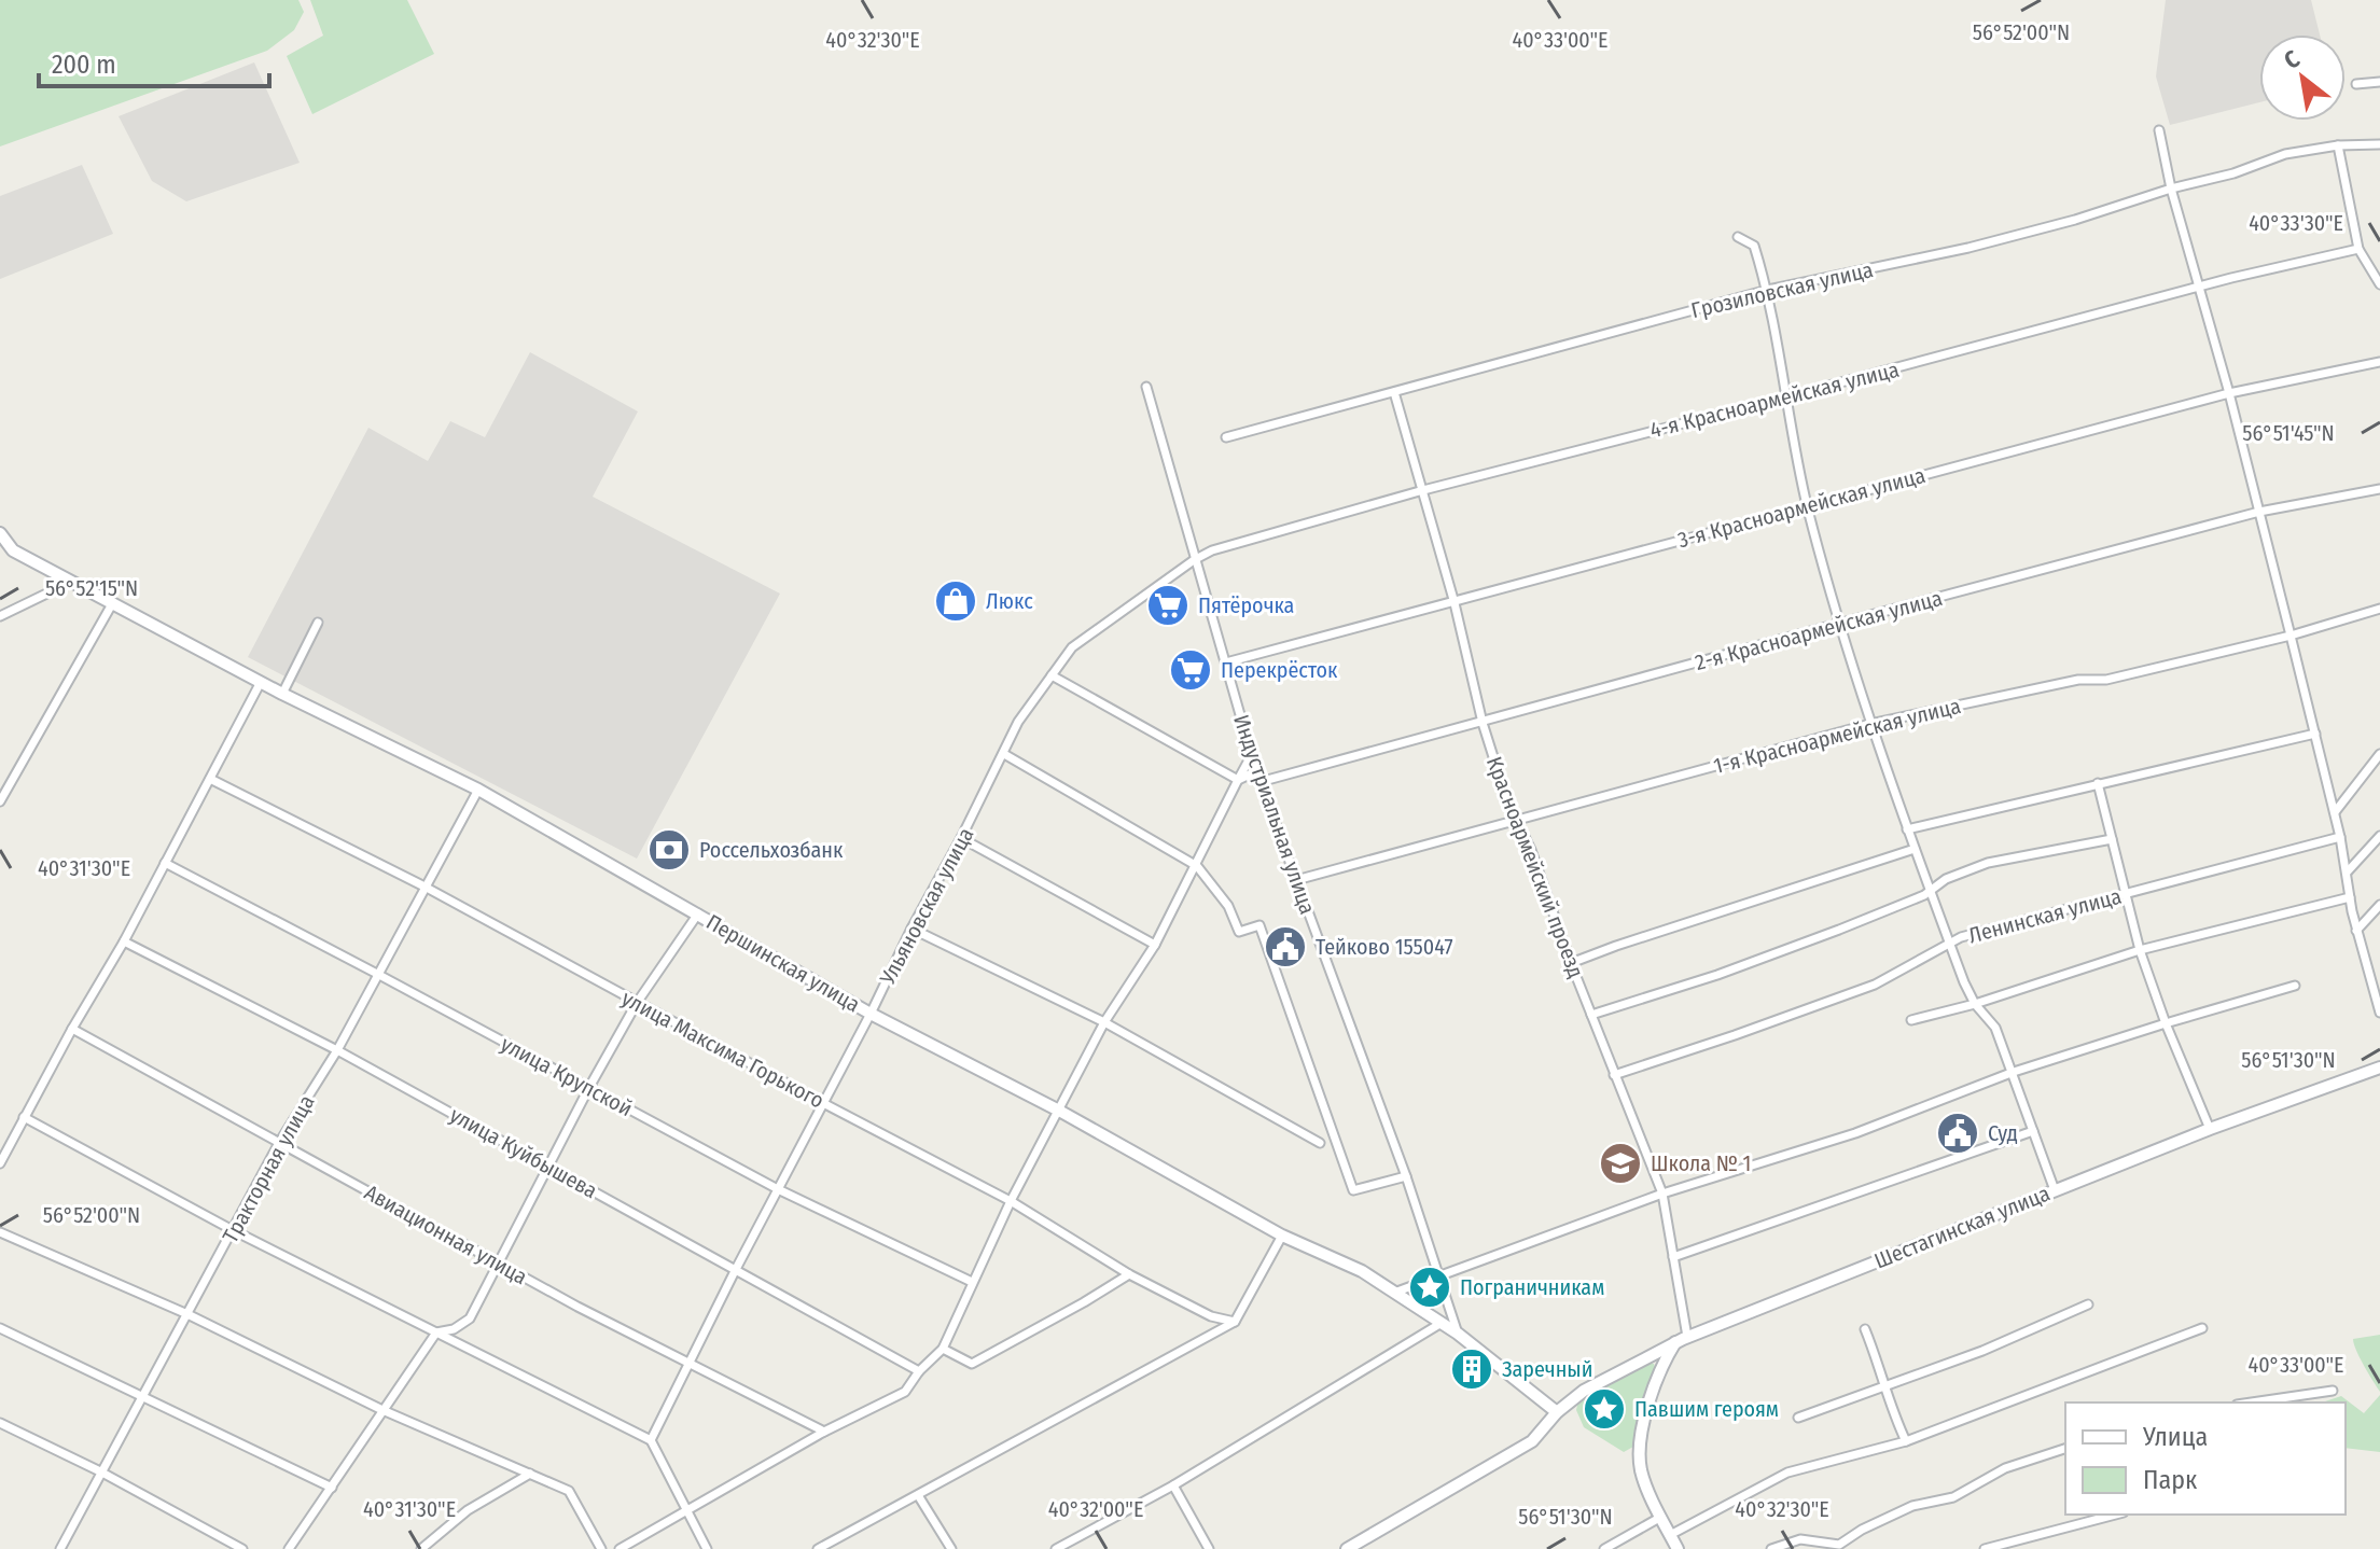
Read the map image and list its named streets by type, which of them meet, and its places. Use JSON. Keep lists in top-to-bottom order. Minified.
{"streets":{"street":["Грозиловская улица","4-я Красноармейская улица","3-я Красноармейская улица","2-я Красноармейская улица","1-я Красноармейская улица","Индустриальная улица","Красноармейский проезд","Ульяновская улица","Ленинская улица","Першинская улица","улица Максима Горького","улица Крупской","улица Куйбышева","Тракторная улица","Шестагинская улица","Авиационная улица"]},"crossings":[["Грозиловская улица","Красноармейский проезд"],["4-я Красноармейская улица","Индустриальная улица"],["4-я Красноармейская улица","Красноармейский проезд"],["4-я Красноармейская улица","Ульяновская улица"],["3-я Красноармейская улица","Индустриальная улица"],["3-я Красноармейская улица","Красноармейский проезд"],["2-я Красноармейская улица","Индустриальная улица"],["2-я Красноармейская улица","Красноармейский проезд"],["1-я Красноармейская улица","Индустриальная улица"],["1-я Красноармейская улица","Красноармейский проезд"],["Индустриальная улица","Ульяновская улица"],["Индустриальная улица","Першинская улица"],["Красноармейский проезд","Ленинская улица"],["Красноармейский проезд","Шестагинская улица"],["Ульяновская улица","Першинская улица"],["Ульяновская улица","улица Максима Горького"],["Ульяновская улица","улица Крупской"],["Ульяновская улица","улица Куйбышева"],["Ульяновская улица","Авиационная улица"],["Першинская улица","Тракторная улица"],["Першинская улица","Шестагинская улица"],["улица Максима Горького","Тракторная улица"],["улица Крупской","Тракторная улица"],["улица Куйбышева","Тракторная улица"],["Тракторная улица","Авиационная улица"]],"places":{"shop":["Люкс"],"supermarket":["Пятёрочка","Перекрёсток"],"bank":["Россельхозбанк"],"public building":["Тейково 155047","Суд"],"school or university":["Школа № 1"],"place":["Пограничникам","Павшим героям"],"building":["Заречный"]},"legend":["Улица","Парк"],"scale_bar":"200 m","north":"top left","coordinates":["56°52'00\"N","40°33'00\"E","40°32'30\"E","40°33'30\"E","56°51'45\"N","56°52'15\"N","40°31'30\"E","56°51'30\"N","40°32'00\"E"]}
